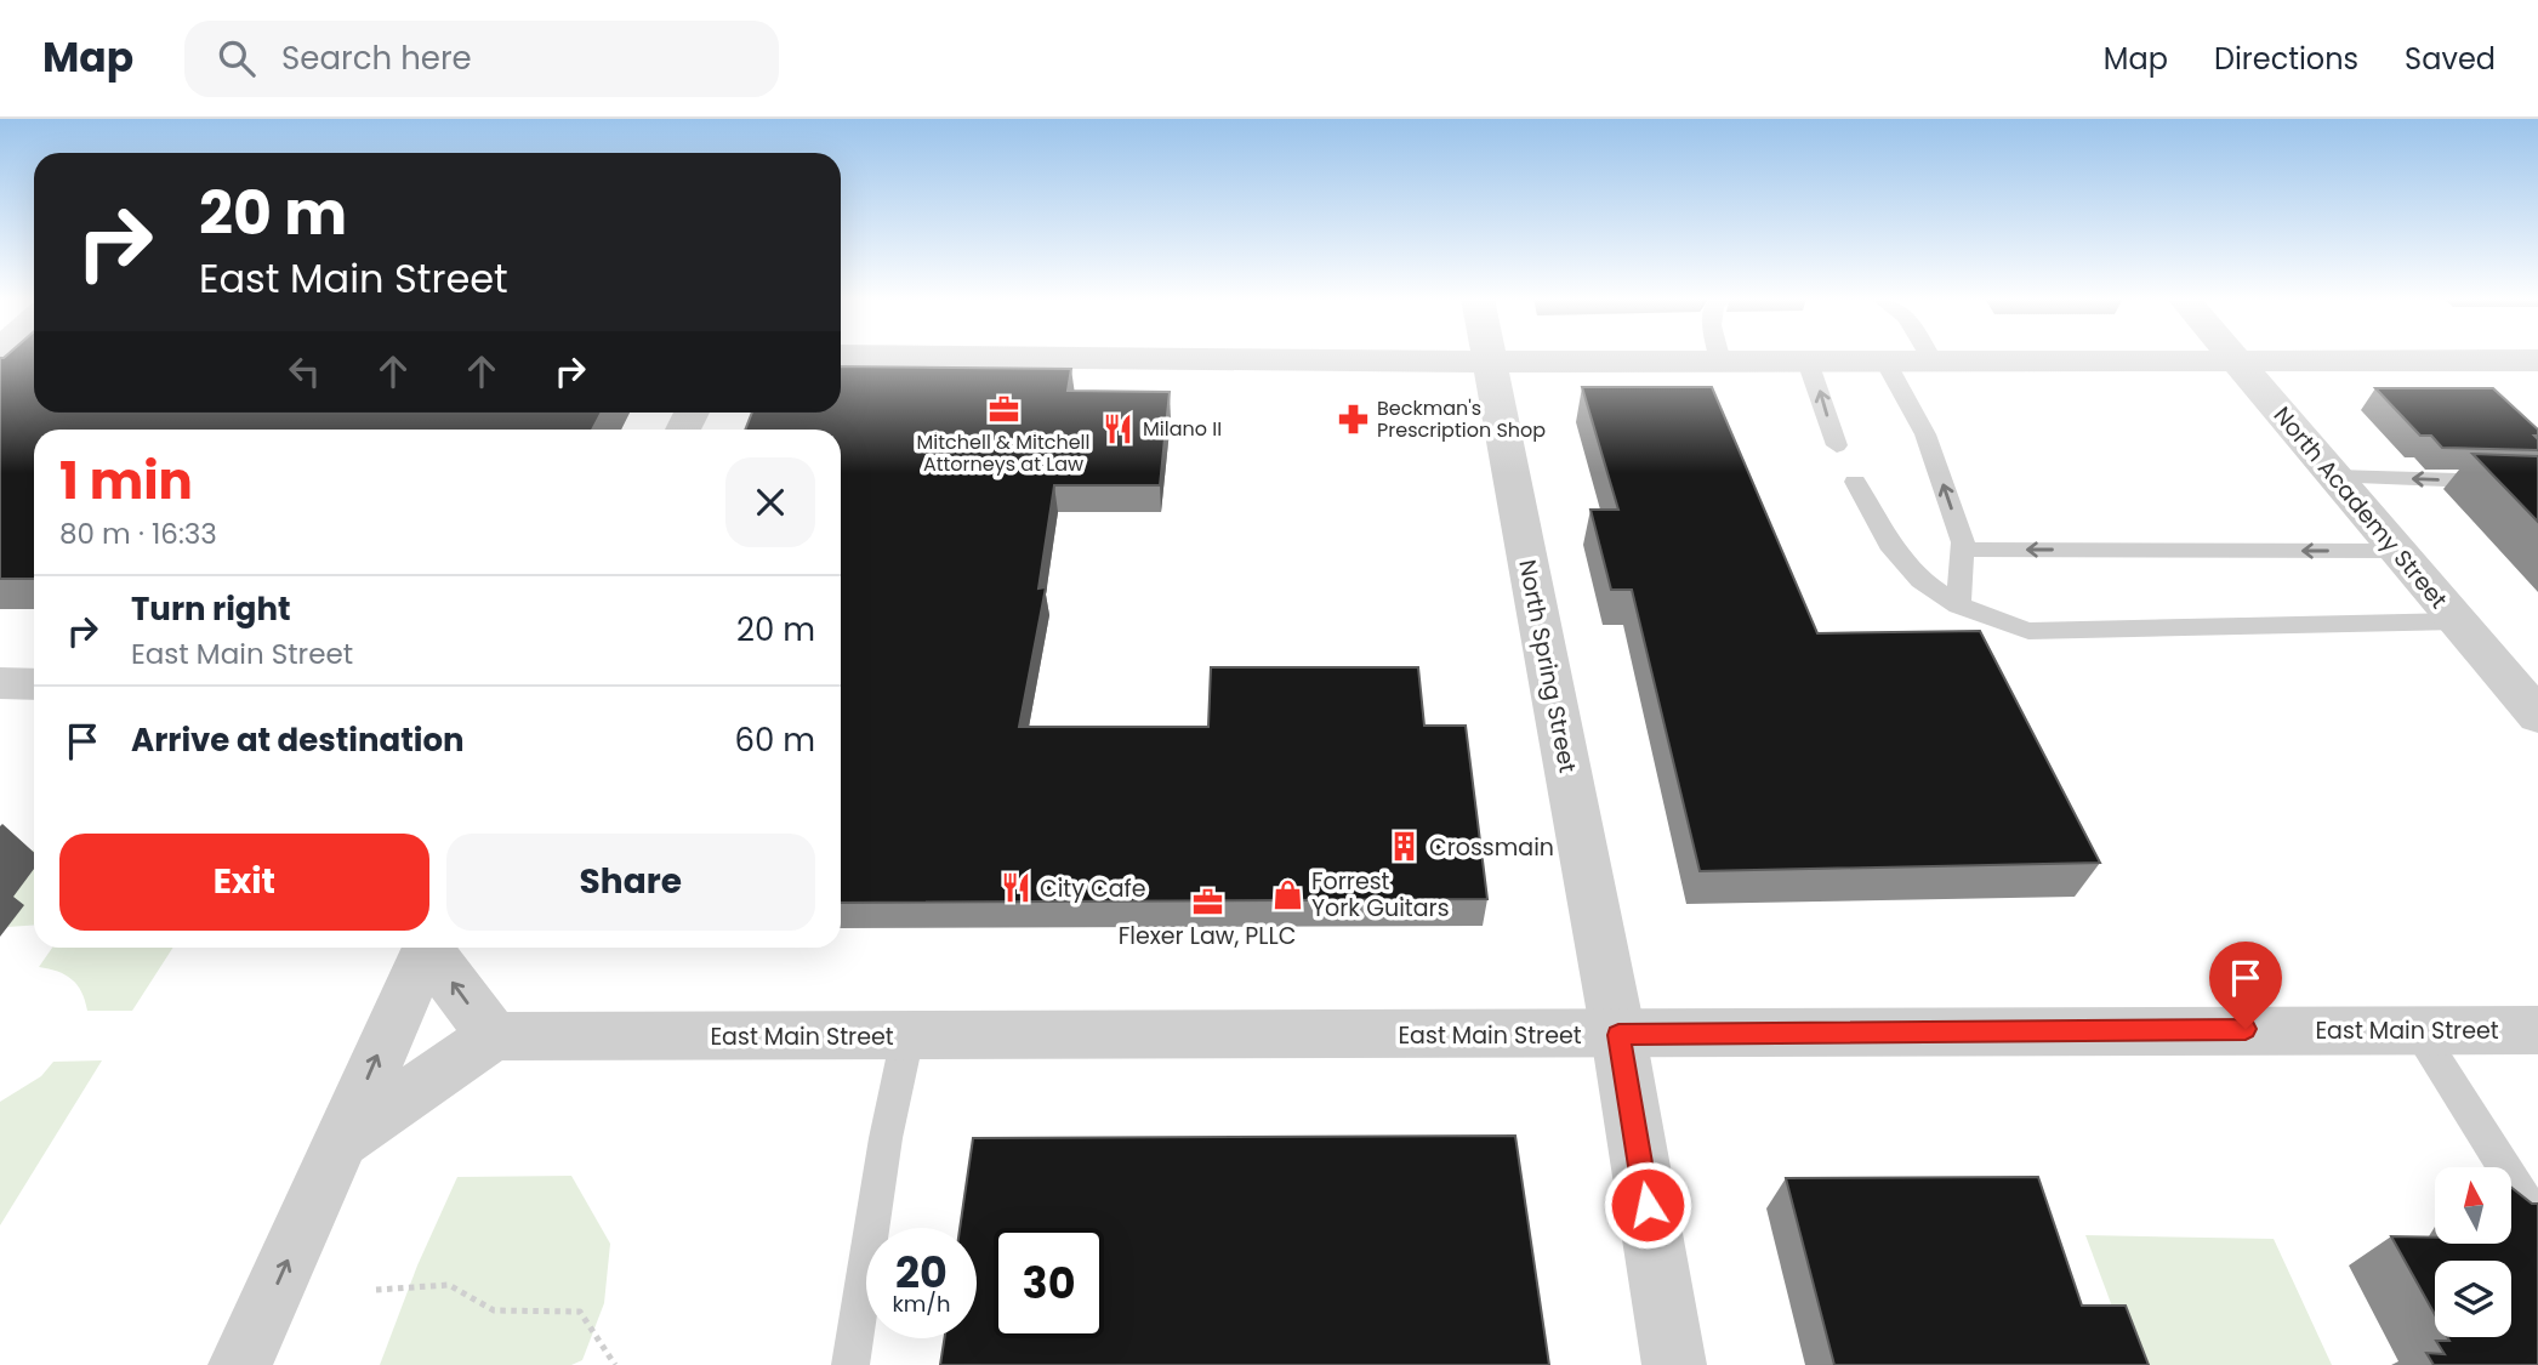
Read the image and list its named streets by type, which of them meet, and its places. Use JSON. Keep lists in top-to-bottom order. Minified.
{"streets":{"street":["North Academy Street","North Spring Street","East Main Street"]},"crossings":[["North Spring Street","East Main Street"]],"places":{"office":["Mitchell & Mitchell Attorneys at Law","Flexer Law, PLLC"],"pharmacy":["Beckman's Prescription Shop"],"restaurant":["Milano II","City Cafe"],"building":["Crossmain"],"shop":["Forrest York Guitars"]},"north":"top","page":{"header":"Map","search":"Search here","nav":["Map","Directions","Saved"],"turn":["20 m","East Main Street"],"heading":["1 min","80 m · 16:33"],"list":[{"name":"Turn right","note":"East Main Street","value":"20 m"},{"name":"Arrive at destination","value":"60 m"}],"buttons":["Exit","Share"],"speed":"20 km/h","limit":"30"}}
